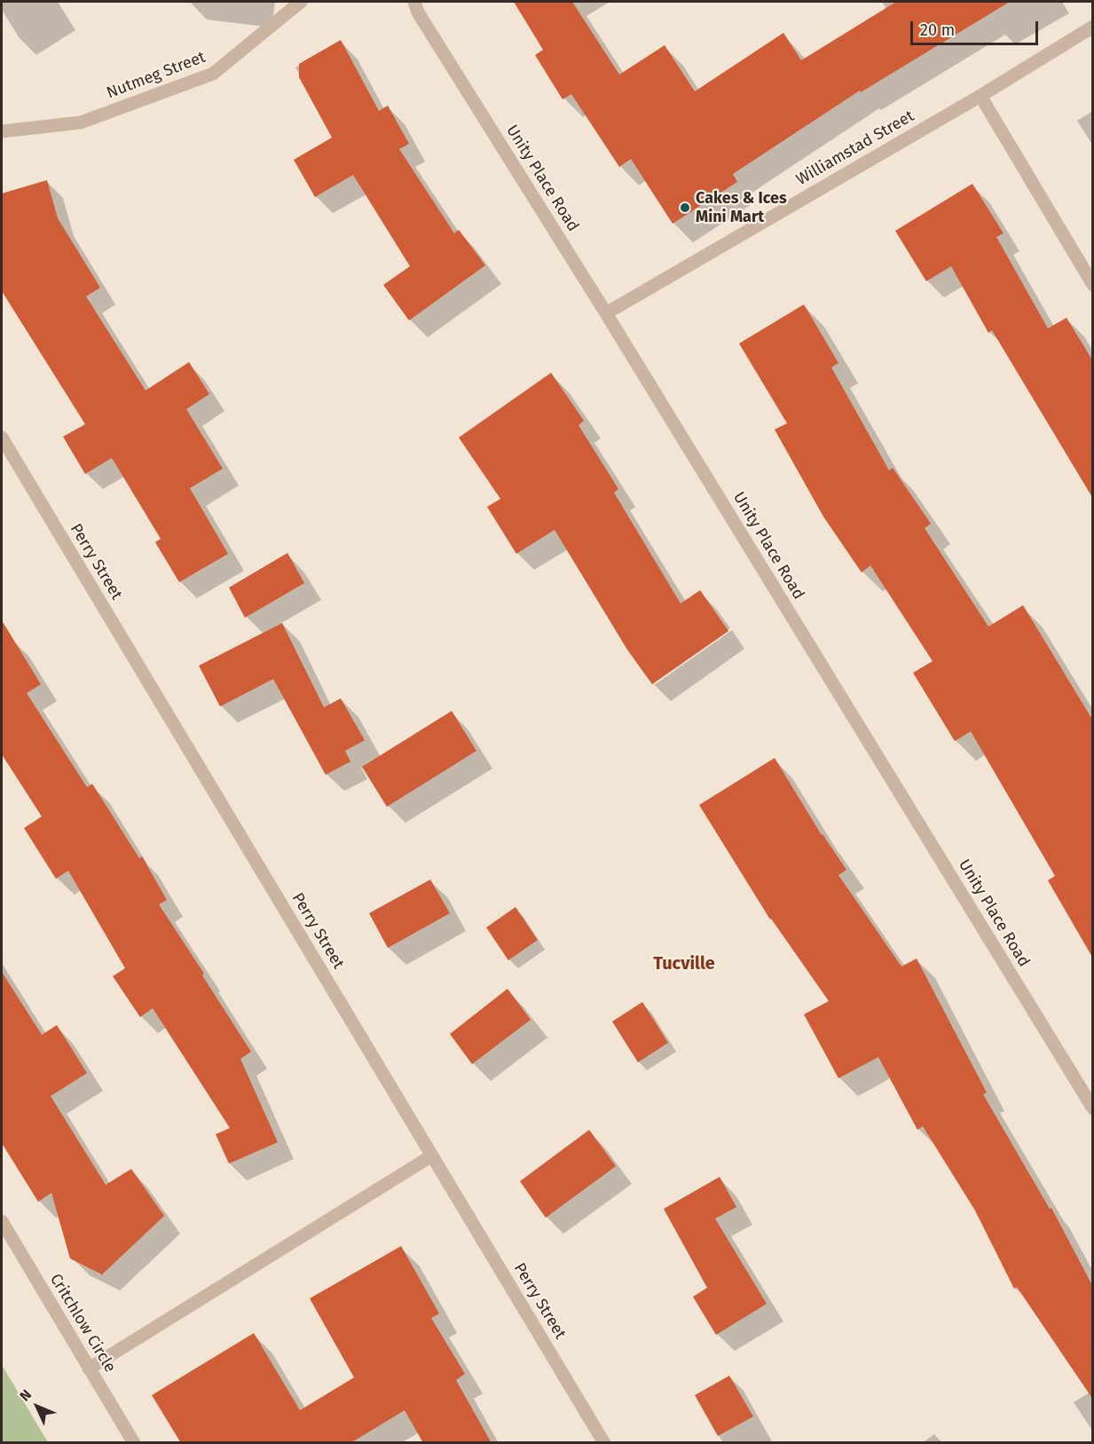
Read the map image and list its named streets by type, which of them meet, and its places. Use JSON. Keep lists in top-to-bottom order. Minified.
{"streets":{"street":["Nutmeg Street","Williamstad Street","Unity Place Road","Perry Street","Critchlow Circle"]},"crossings":[["Williamstad Street","Unity Place Road"]],"districts":["Tucville"],"places":["Cakes & Ices Mini Mart"],"scale_bar":"20 m","north":"top left"}
